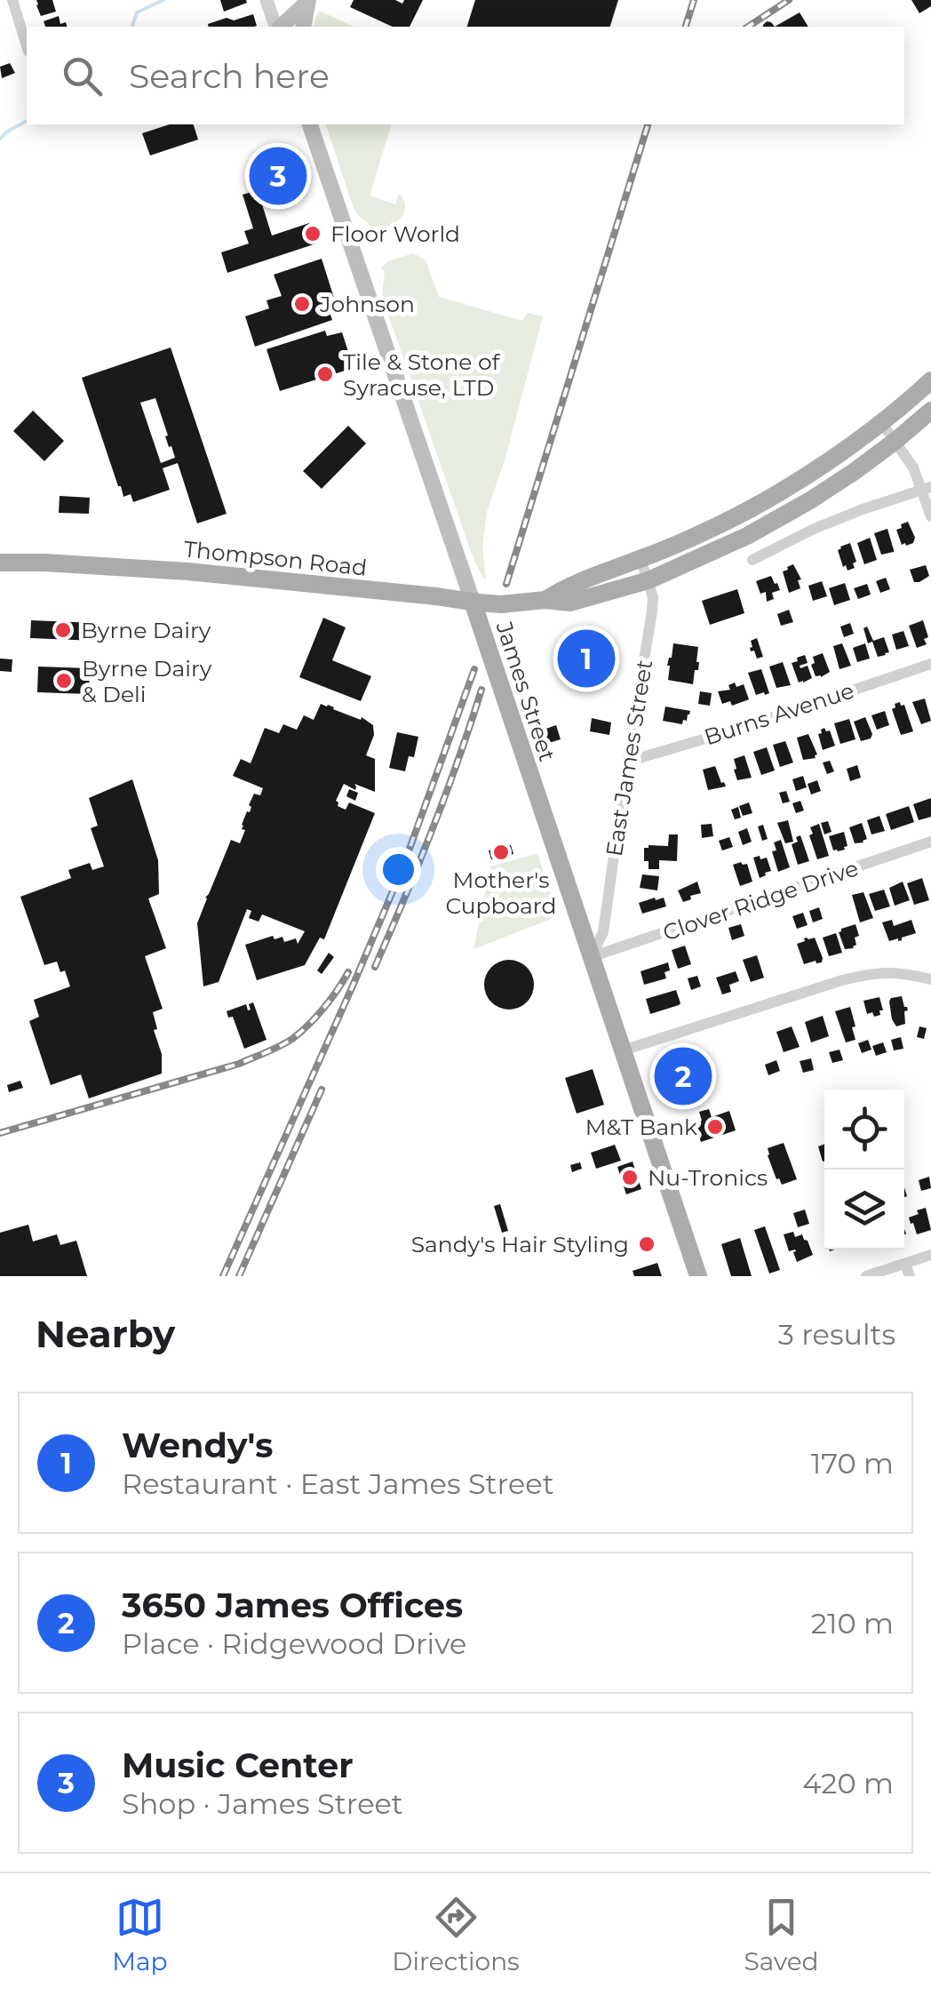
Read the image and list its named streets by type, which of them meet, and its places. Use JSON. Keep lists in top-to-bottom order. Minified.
{"streets":{"main road":["Thompson Road","James Street"],"street":["Burns Avenue","East James Street","Clover Ridge Drive"]},"crossings":[["Thompson Road","James Street"],["Thompson Road","East James Street"],["James Street","East James Street"],["James Street","Clover Ridge Drive"],["Burns Avenue","East James Street"],["East James Street","Clover Ridge Drive"]],"places":["Floor World","Johnson","Tile & Stone of Syracuse, LTD","Byrne Dairy","Byrne Dairy & Deli","Mother's Cupboard","M&T Bank","Nu-Tronics","Sandy's Hair Styling"],"page":{"search":"Search here","pins":["3","1","2"],"heading":["Nearby","3 results"],"list":[{"mark":"1","name":"Wendy's","note":"Restaurant · East James Street","value":"170 m"},{"mark":"2","name":"3650 James Offices","note":"Place · Ridgewood Drive","value":"210 m"},{"mark":"3","name":"Music Center","note":"Shop · James Street","value":"420 m"}],"nav":["Map","Directions","Saved"]}}
